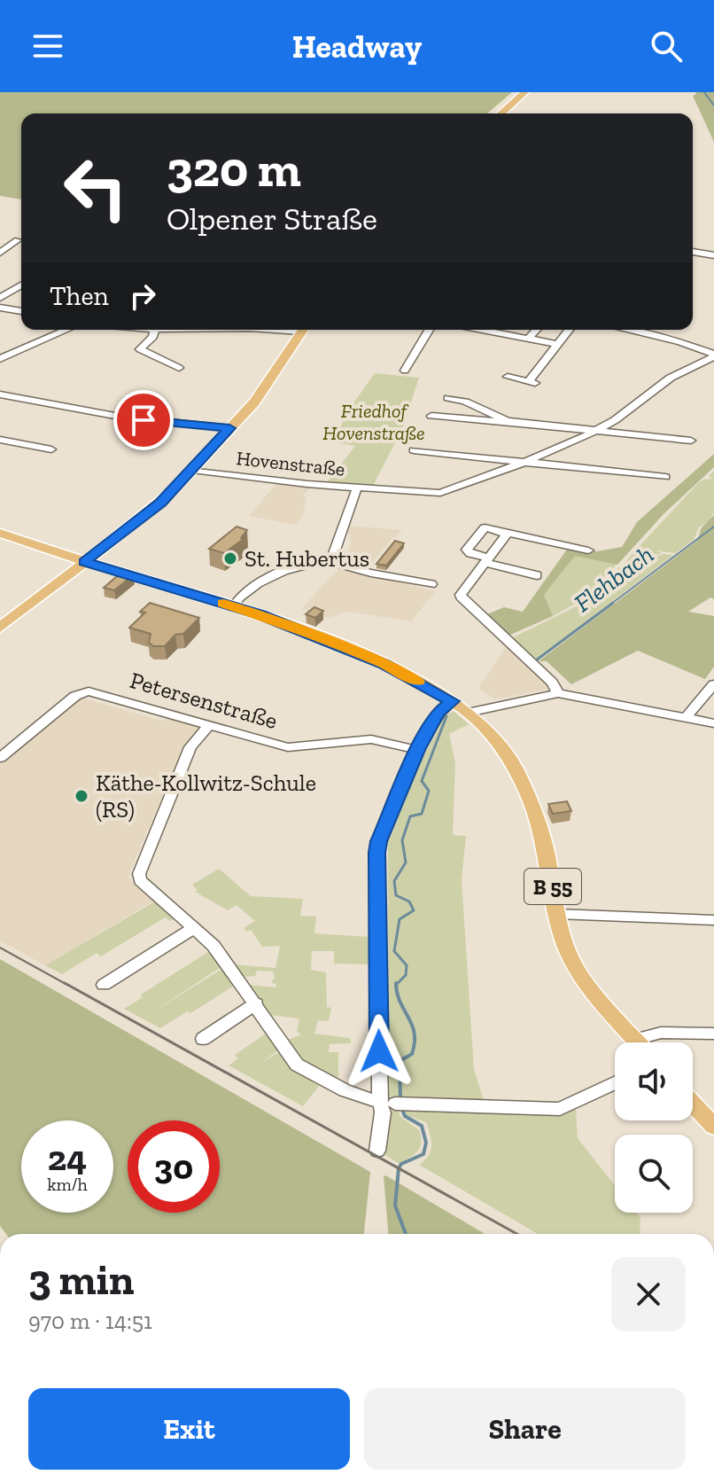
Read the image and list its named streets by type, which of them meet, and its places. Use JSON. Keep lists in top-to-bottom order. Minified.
{"streets":{"main road":["B 55"],"street":["Hovenstraße","Petersenstraße"]},"water":["Flehbach"],"parks":["Friedhof Hovenstraße"],"places":["St. Hubertus","Käthe-Kollwitz-Schule (RS)"],"page":{"header":"Headway","turn":["320 m","Olpener Straße"],"then":"Then","speed":"24 km/h","limit":"30","heading":["3 min","970 m · 14:51"],"buttons":["Exit","Share"]}}
